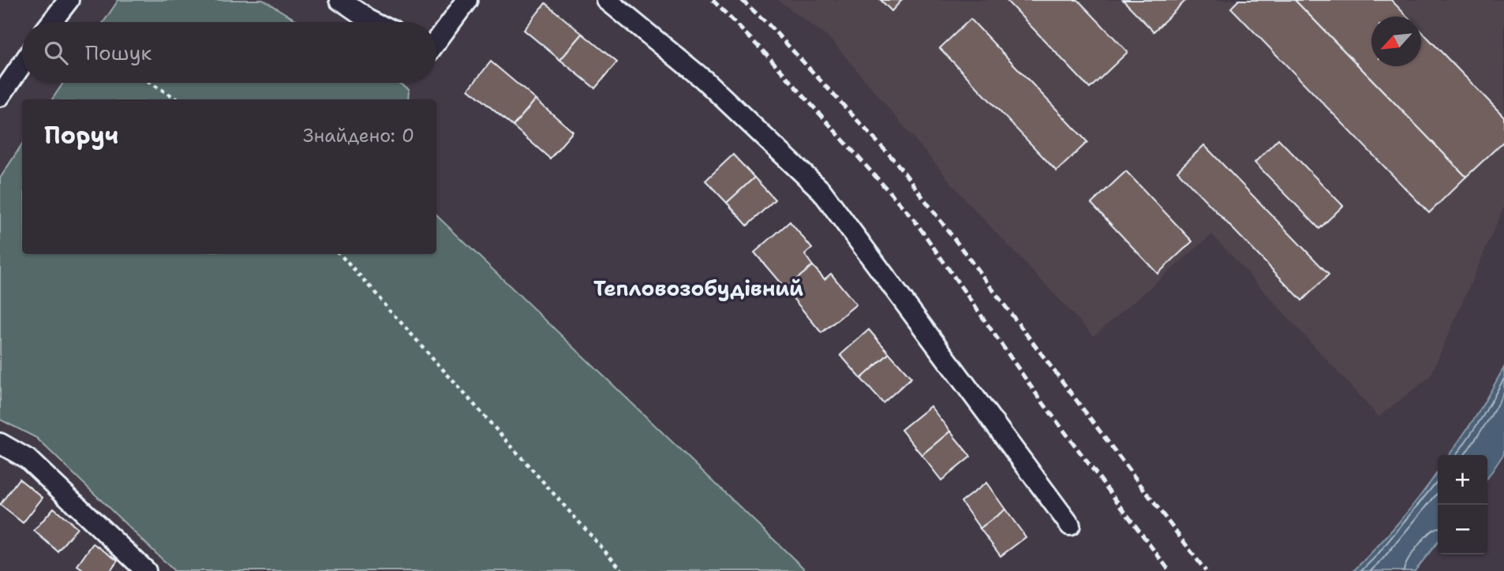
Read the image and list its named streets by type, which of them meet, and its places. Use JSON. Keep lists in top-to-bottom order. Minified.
{"districts":["Тепловозобудівний"],"north":"bottom left","page":{"search":"Пошук","heading":["Поруч","Знайдено: 0"],"map_buttons":["+","−"]}}
